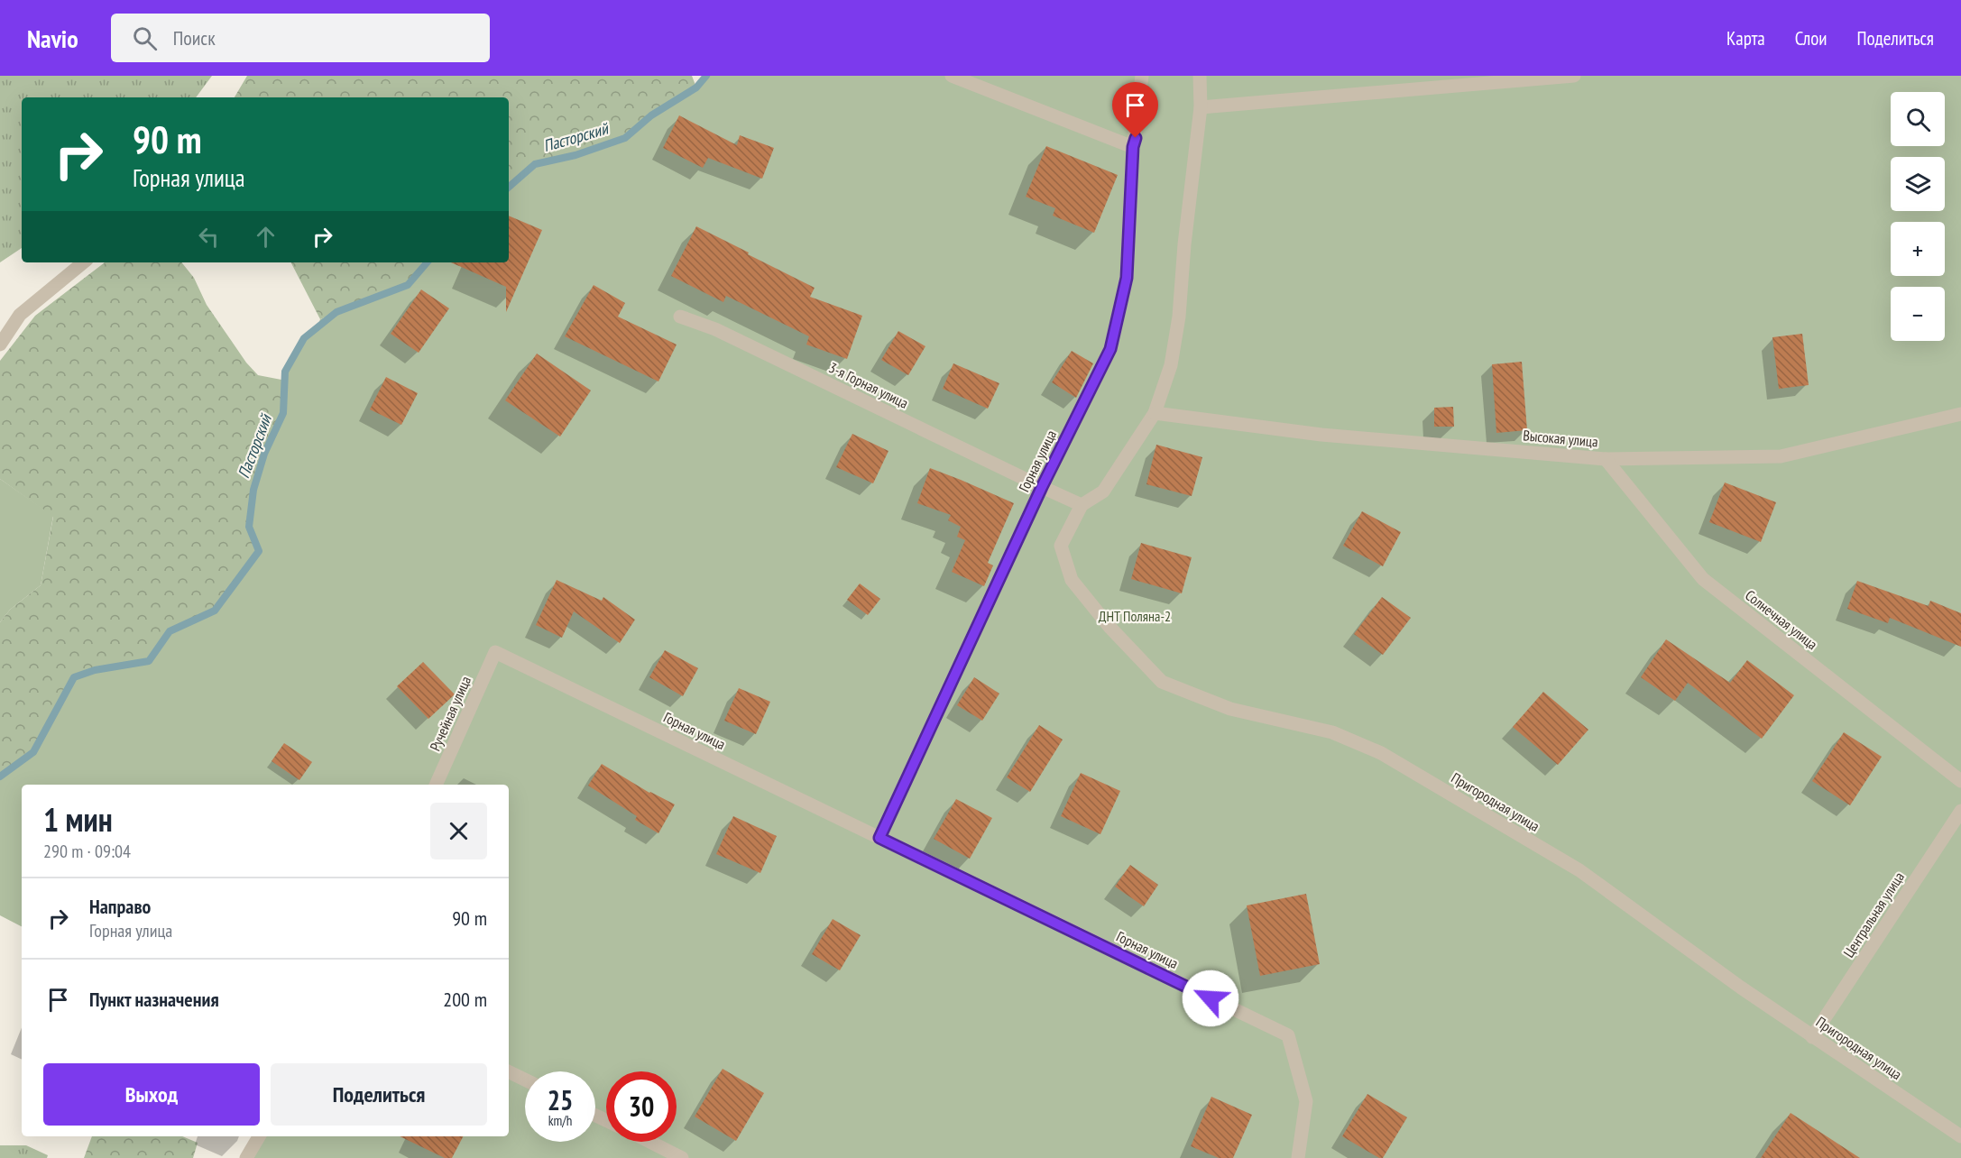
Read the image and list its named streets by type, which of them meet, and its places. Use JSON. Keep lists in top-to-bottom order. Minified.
{"streets":{"street":["3-я Горная улица","Высокая улица","Горная улица","Солнечная улица","Ручейная улица","Пригородная улица","Центральная улица"]},"crossings":[["3-я Горная улица","Горная улица"],["3-я Горная улица","Пригородная улица"],["Высокая улица","Солнечная улица"],["Горная улица","Ручейная улица"],["Пригородная улица","Центральная улица"]],"water":["Пасторский"],"parks":["ДНТ Поляна-2"],"page":{"header":"Navio","search":"Поиск","nav":["Карта","Слои","Поделиться"],"map_buttons":["+","−"],"turn":["90 m","Горная улица"],"heading":["1 мин","290 m · 09:04"],"list":[{"name":"Направо","note":"Горная улица","value":"90 m"},{"name":"Пункт назначения","value":"200 m"}],"buttons":["Выход","Поделиться"],"speed":"25 km/h","limit":"30"}}
